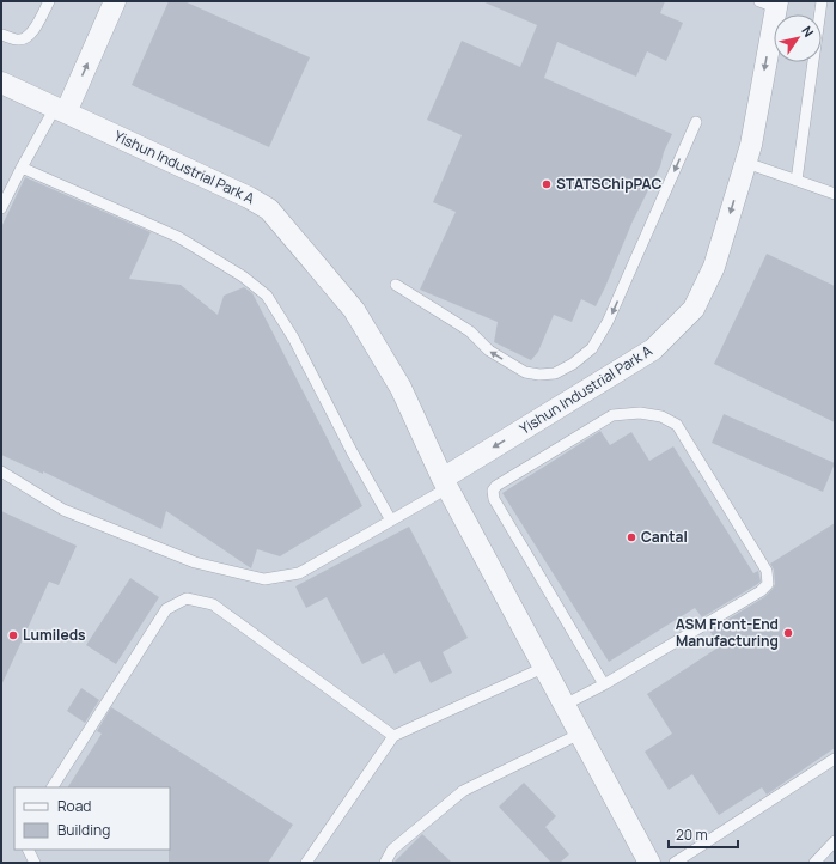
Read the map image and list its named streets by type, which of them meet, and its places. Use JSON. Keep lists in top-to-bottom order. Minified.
{"streets":{"street":["Yishun Industrial Park A"]},"places":["STATSChipPAC","Cantal","ASM Front-End Manufacturing","Lumileds"],"legend":["Road","Building"],"scale_bar":"20 m","north":"top right"}
